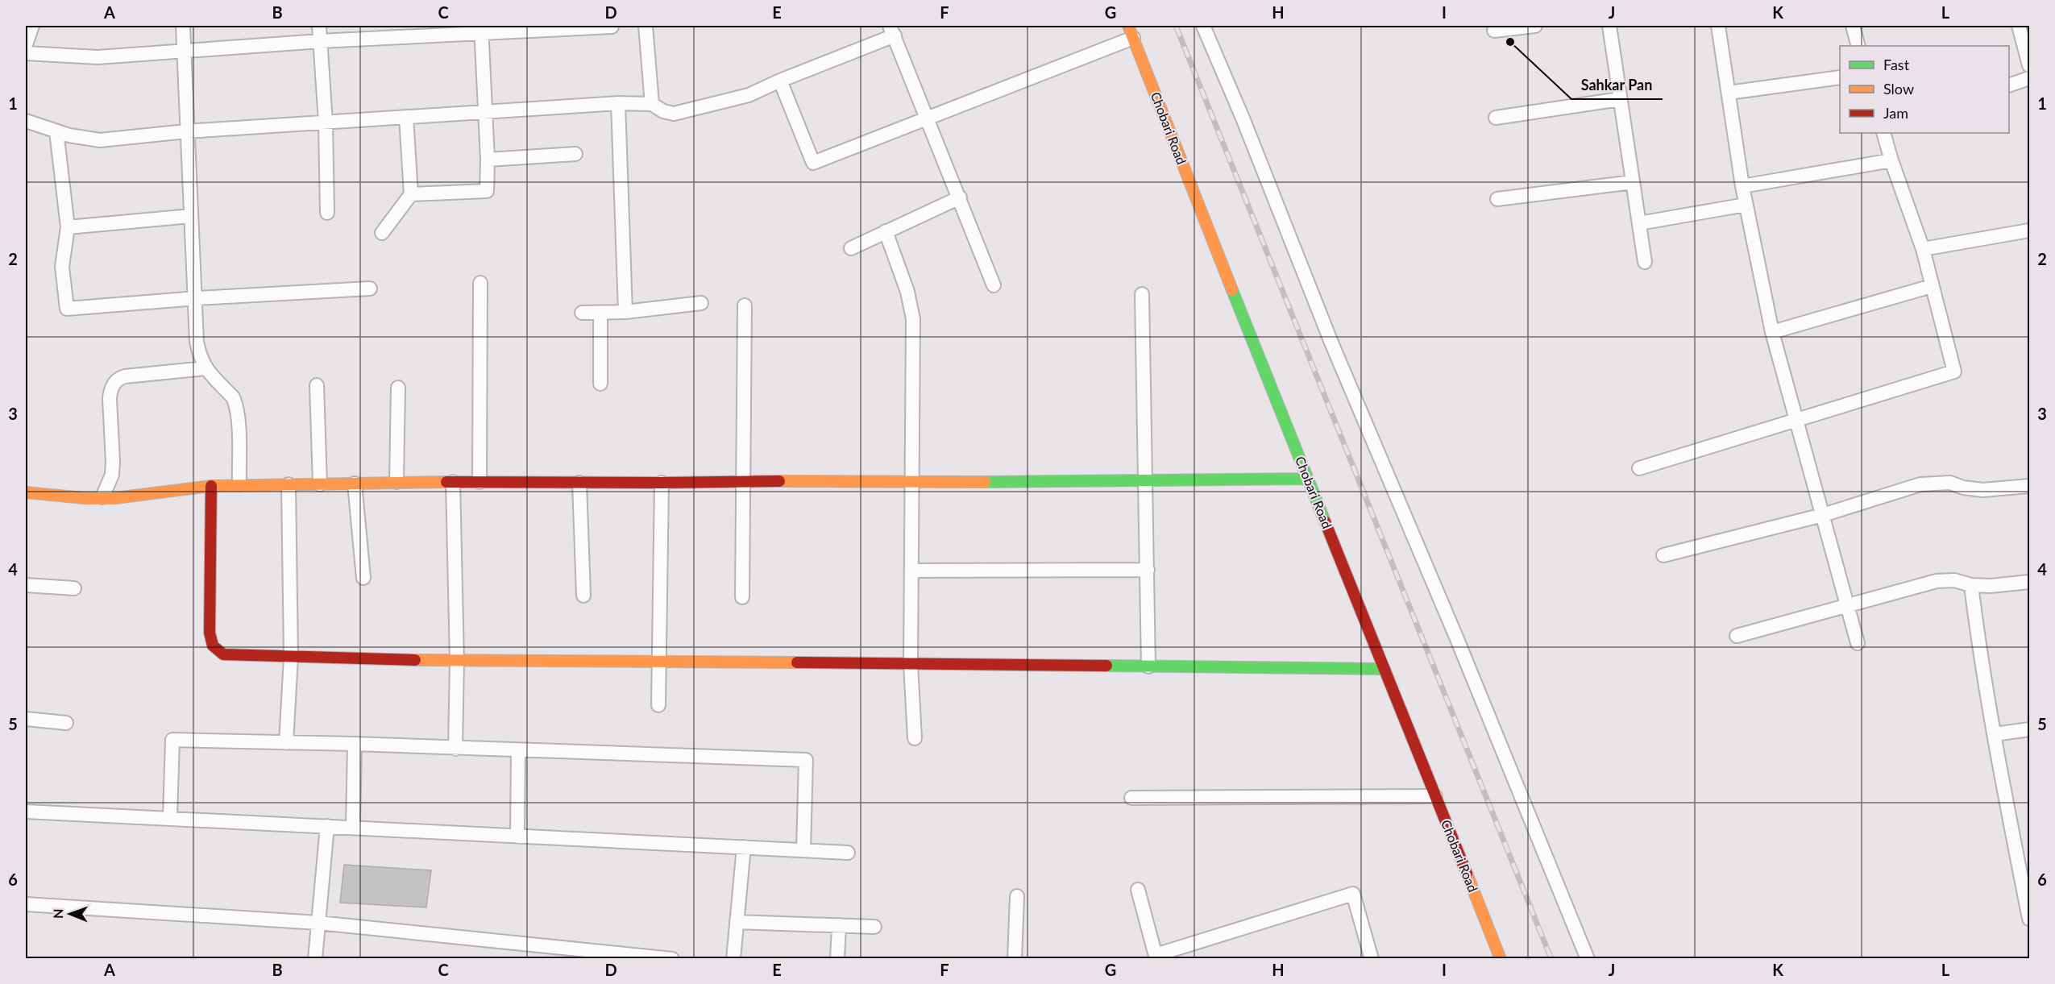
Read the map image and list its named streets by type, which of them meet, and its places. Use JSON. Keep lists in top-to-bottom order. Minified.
{"streets":{"street":["Chobari Road"]},"places":["Sahkar Pan"],"legend":["Fast","Slow","Jam"],"north":"left","grid":{"columns":["A","B","C","D","E","F","G","H","I","J","K","L"],"rows":["1","2","3","4","5","6"]}}
